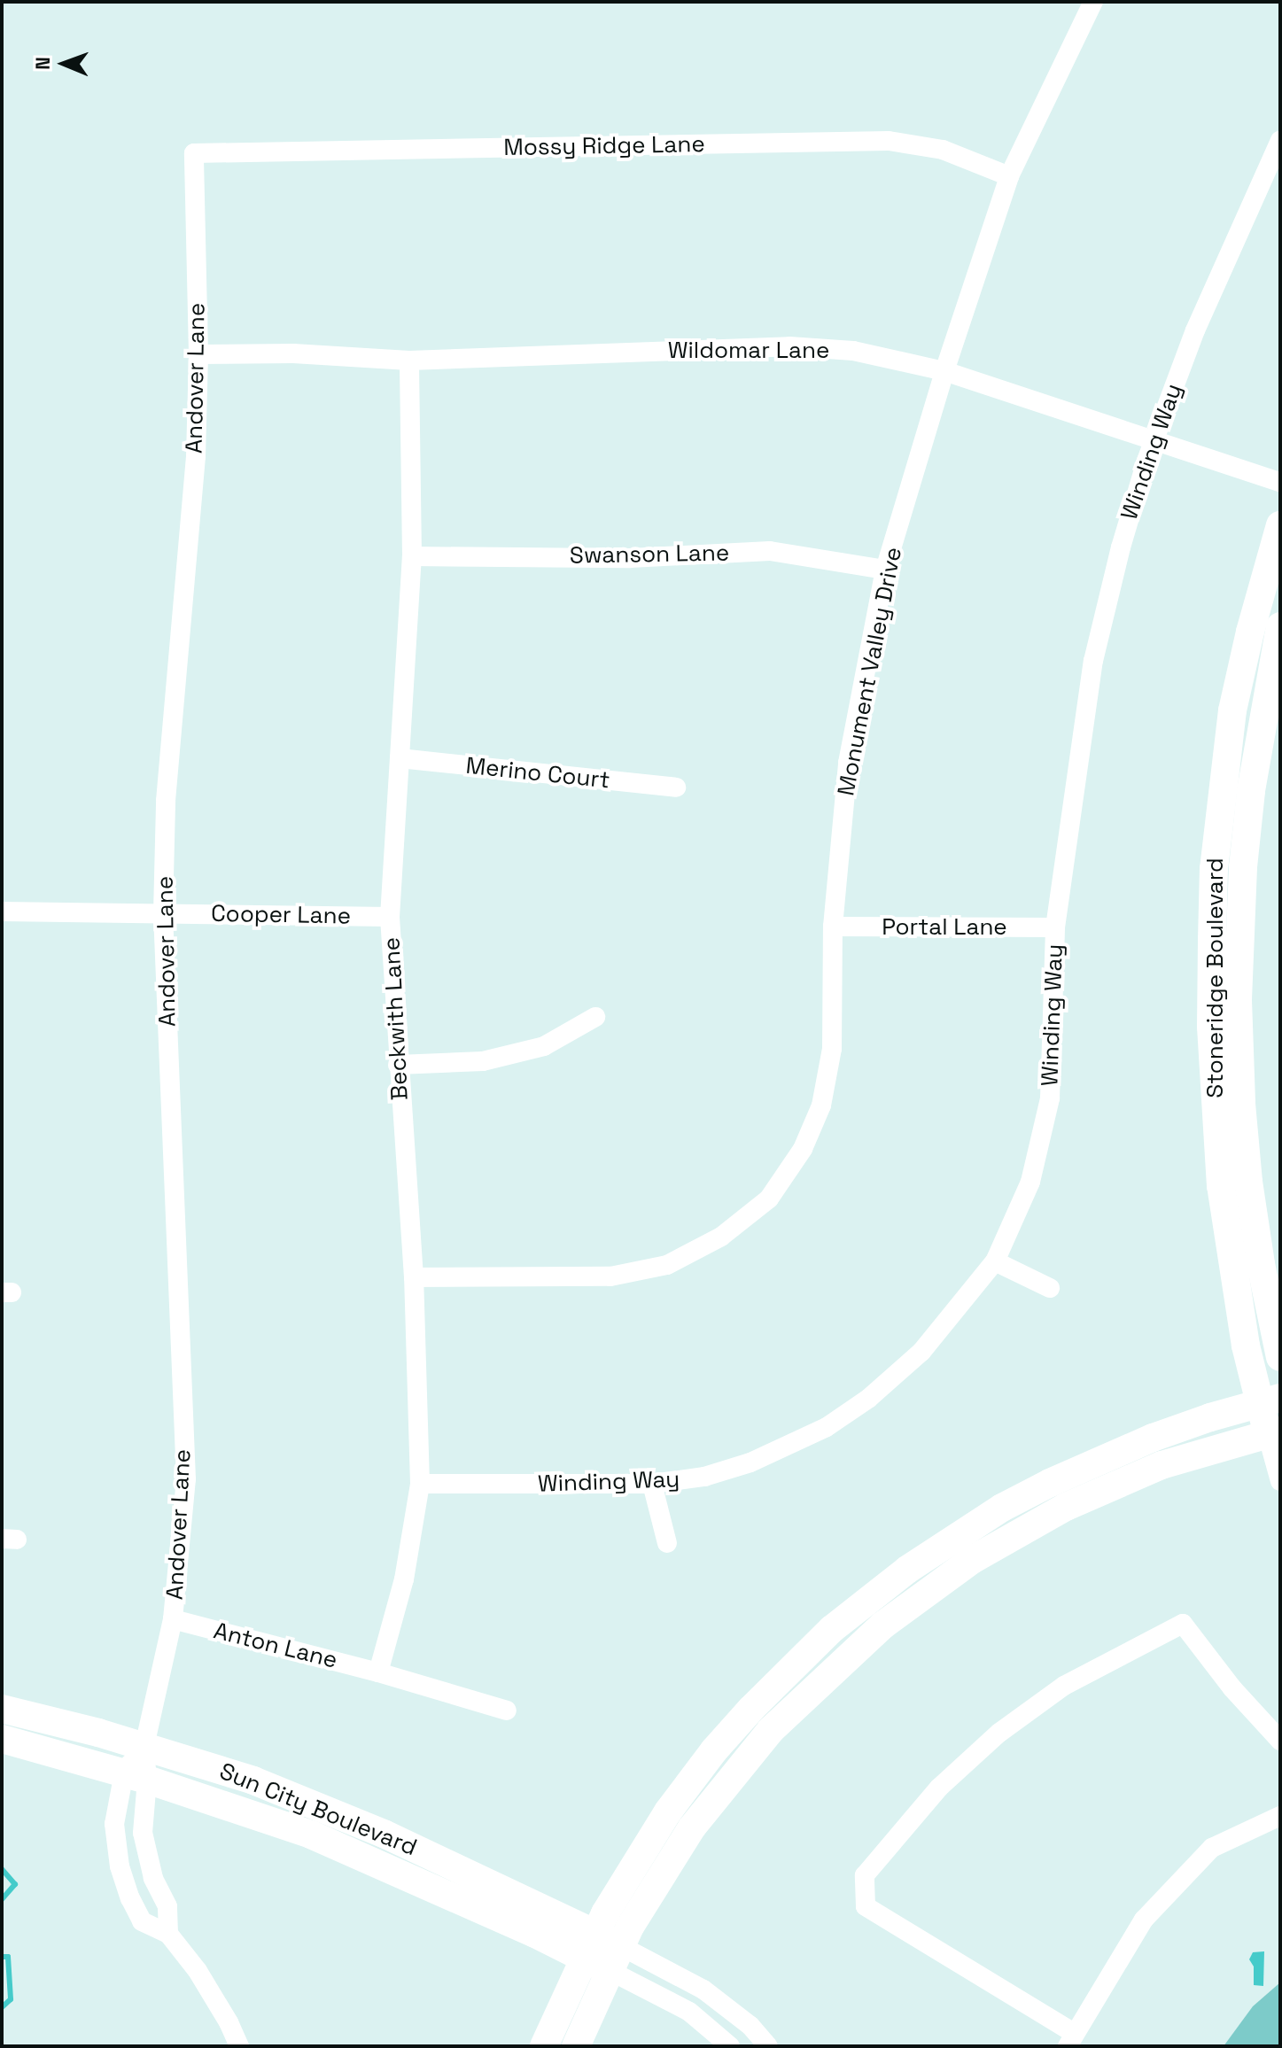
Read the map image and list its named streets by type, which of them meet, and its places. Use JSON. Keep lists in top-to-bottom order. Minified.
{"streets":{"street":["Mossy Ridge Lane","Wildomar Lane","Andover Lane","Winding Way","Swanson Lane","Monument Valley Drive","Merino Court","Cooper Lane","Portal Lane","Stoneridge Boulevard","Beckwith Lane","Anton Lane","Sun City Boulevard"]},"crossings":[["Mossy Ridge Lane","Andover Lane"],["Mossy Ridge Lane","Monument Valley Drive"],["Wildomar Lane","Andover Lane"],["Wildomar Lane","Winding Way"],["Wildomar Lane","Monument Valley Drive"],["Wildomar Lane","Beckwith Lane"],["Andover Lane","Cooper Lane"],["Andover Lane","Anton Lane"],["Andover Lane","Sun City Boulevard"],["Winding Way","Portal Lane"],["Winding Way","Beckwith Lane"],["Swanson Lane","Monument Valley Drive"],["Swanson Lane","Beckwith Lane"],["Monument Valley Drive","Portal Lane"],["Monument Valley Drive","Beckwith Lane"],["Merino Court","Beckwith Lane"],["Cooper Lane","Beckwith Lane"],["Beckwith Lane","Anton Lane"]],"north":"left"}
